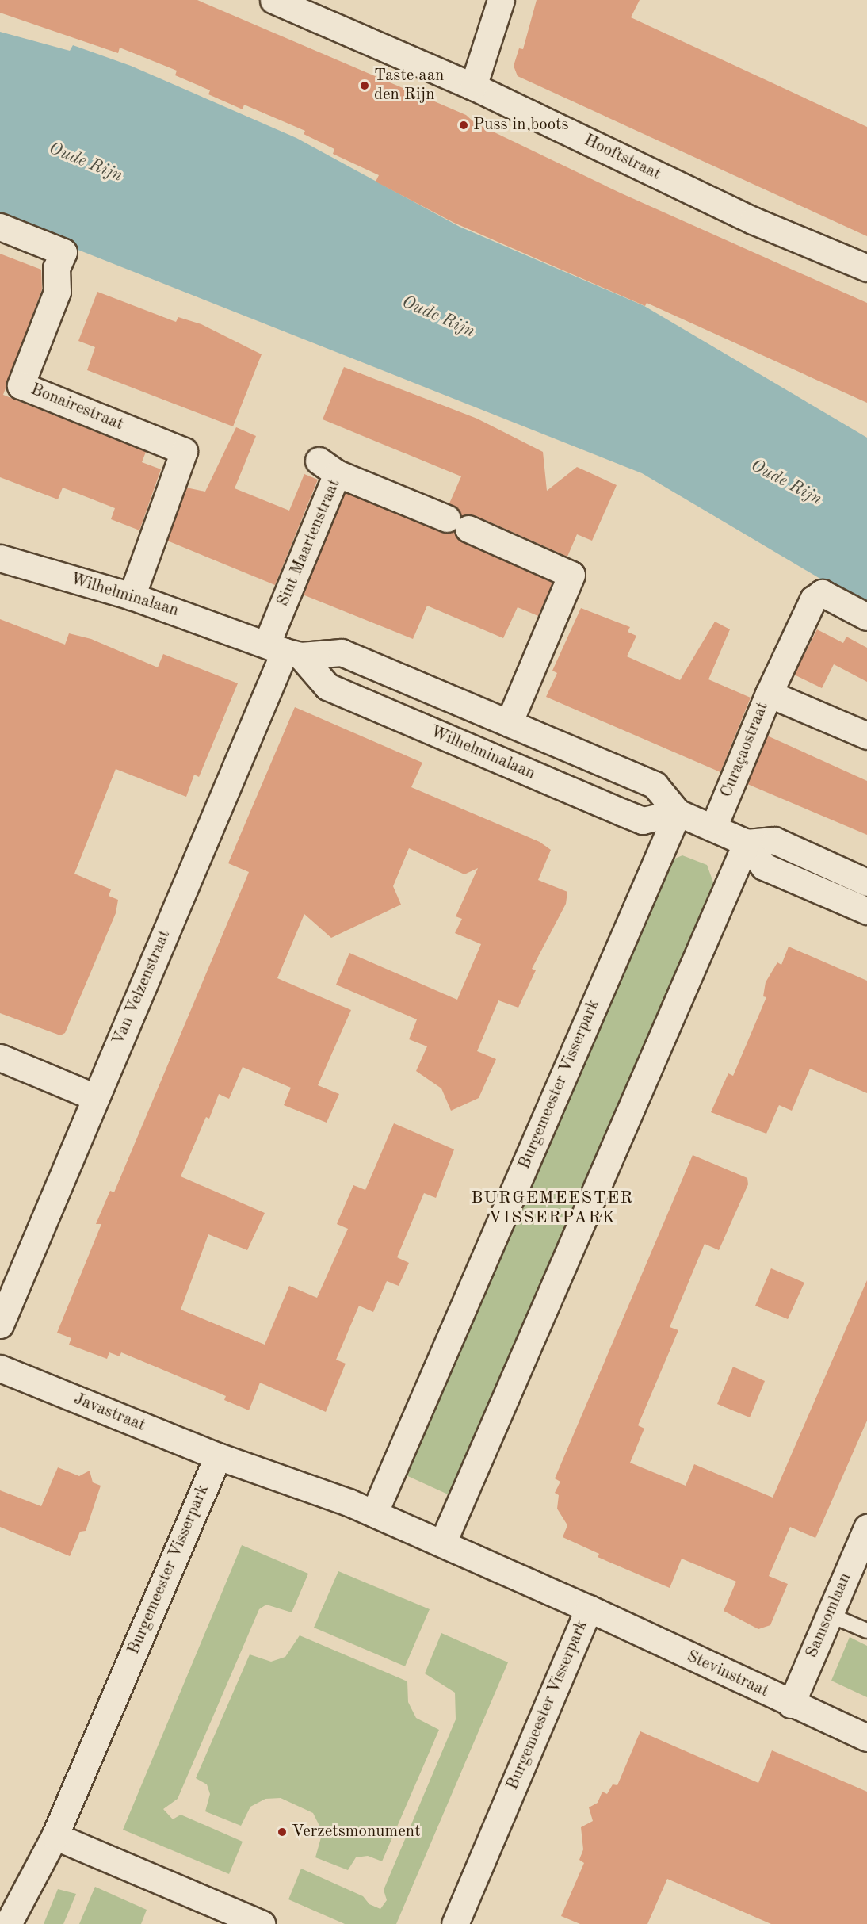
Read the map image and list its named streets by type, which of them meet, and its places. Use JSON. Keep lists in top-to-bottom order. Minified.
{"streets":{"street":["Hooftstraat","Bonairestraat","Sint Maartenstraat","Wilhelminalaan","Curaçaostraat","Van Velzenstraat","Burgemeester Visserpark","Javastraat","Samsomlaan","Stevinstraat"]},"crossings":[["Bonairestraat","Wilhelminalaan"],["Sint Maartenstraat","Wilhelminalaan"],["Sint Maartenstraat","Van Velzenstraat"],["Wilhelminalaan","Curaçaostraat"],["Wilhelminalaan","Van Velzenstraat"],["Wilhelminalaan","Burgemeester Visserpark"],["Burgemeester Visserpark","Javastraat"],["Burgemeester Visserpark","Stevinstraat"],["Samsomlaan","Stevinstraat"]],"districts":["BURGEMEESTER VISSERPARK"],"water":["Oude Rijn"],"places":["Taste aan den Rijn","Puss in boots","Verzetsmonument"]}
